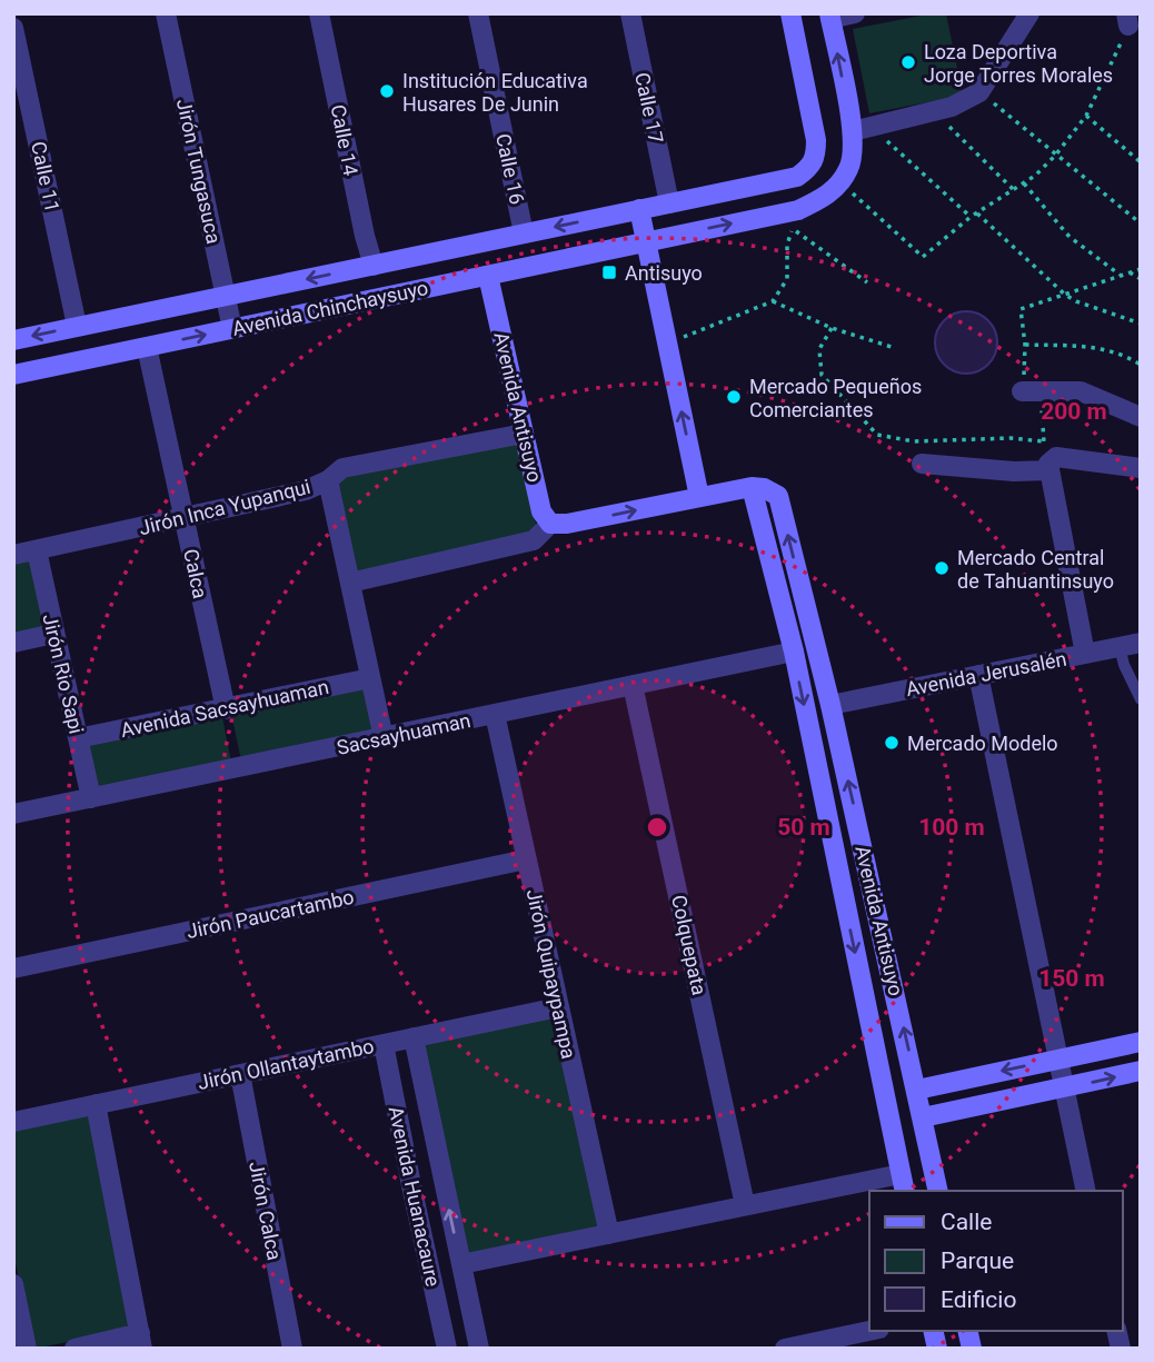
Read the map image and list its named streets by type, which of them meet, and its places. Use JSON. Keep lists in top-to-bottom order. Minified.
{"streets":{"street":["Calle 17","Calle 14","Calle 16","Jirón Tungasuca","Calle 11","Avenida Chinchaysuyo","Avenida Antisuyo","Jirón Inca Yupanqui","Calca","Jirón Rio Sapi","Avenida Jerusalén","Avenida Sacsayhuaman","Sacsayhuaman","Jirón Paucartambo","Colquepata","Jirón Quipaypampa","Jirón Ollantaytambo","Avenida Huanacaure","Jirón Calca"]},"crossings":[["Calle 14","Avenida Chinchaysuyo"],["Calle 16","Avenida Chinchaysuyo"],["Jirón Tungasuca","Avenida Chinchaysuyo"],["Calle 11","Avenida Chinchaysuyo"],["Avenida Chinchaysuyo","Avenida Antisuyo"],["Avenida Chinchaysuyo","Calca"],["Avenida Antisuyo","Jirón Inca Yupanqui"],["Avenida Antisuyo","Avenida Jerusalén"],["Avenida Antisuyo","Sacsayhuaman"],["Jirón Inca Yupanqui","Calca"],["Jirón Inca Yupanqui","Jirón Rio Sapi"],["Calca","Avenida Sacsayhuaman"],["Jirón Rio Sapi","Avenida Sacsayhuaman"],["Jirón Rio Sapi","Sacsayhuaman"],["Sacsayhuaman","Colquepata"],["Sacsayhuaman","Jirón Quipaypampa"],["Jirón Paucartambo","Jirón Quipaypampa"],["Jirón Quipaypampa","Jirón Ollantaytambo"],["Jirón Ollantaytambo","Avenida Huanacaure"],["Jirón Ollantaytambo","Jirón Calca"]],"places":{"other":["Loza Deportiva Jorge Torres Morales","Institución Educativa Husares De Junin","Mercado Pequeños Comerciantes","Mercado Central de Tahuantinsuyo","Mercado Modelo"],"transit":["Antisuyo"]},"legend":["Calle","Parque","Edificio"],"rings":["200 m","50 m","100 m","150 m"]}
